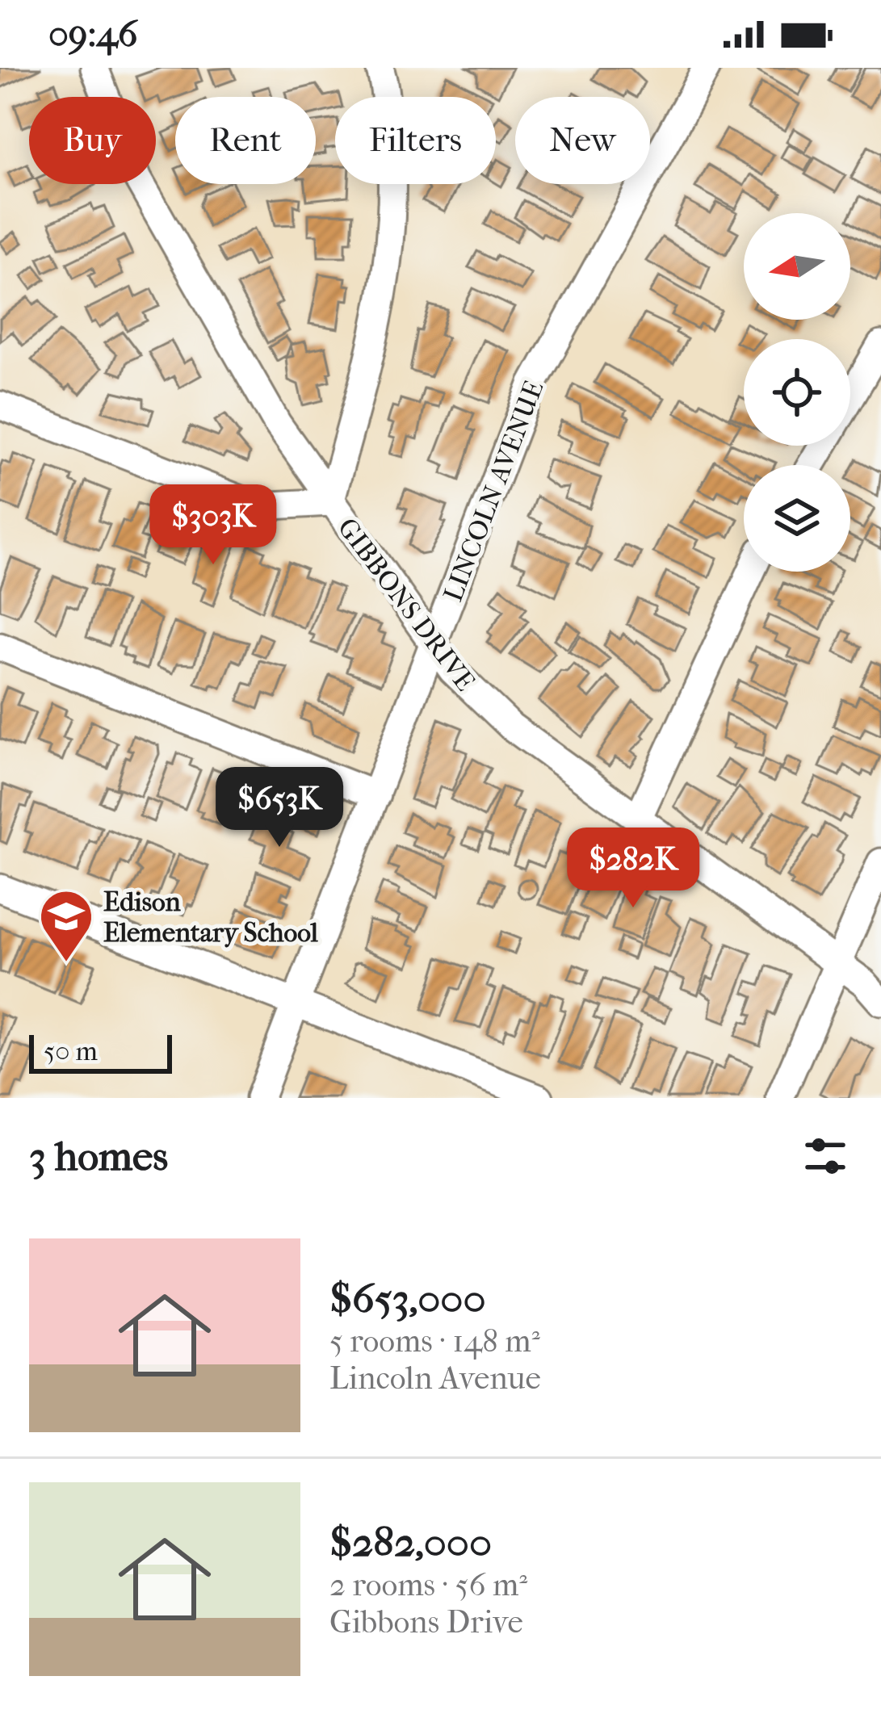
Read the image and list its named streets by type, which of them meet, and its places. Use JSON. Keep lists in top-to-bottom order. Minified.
{"streets":{"street":["LINCOLN AVENUE","GIBBONS DRIVE"]},"crossings":[["LINCOLN AVENUE","GIBBONS DRIVE"]],"places":{"school or university":["Edison Elementary School"]},"scale_bar":"50 m","north":"left","page":{"status":"09:46","chip":["Buy","Rent","Filters","New"],"price":["$303K","$653K","$282K"],"scale":"50 m","heading":"3 homes","list":[{"name":"$653,000","note":"5 rooms · 148 m² · Lincoln Avenue"},{"name":"$282,000","note":"2 rooms · 56 m² · Gibbons Drive"}]}}
